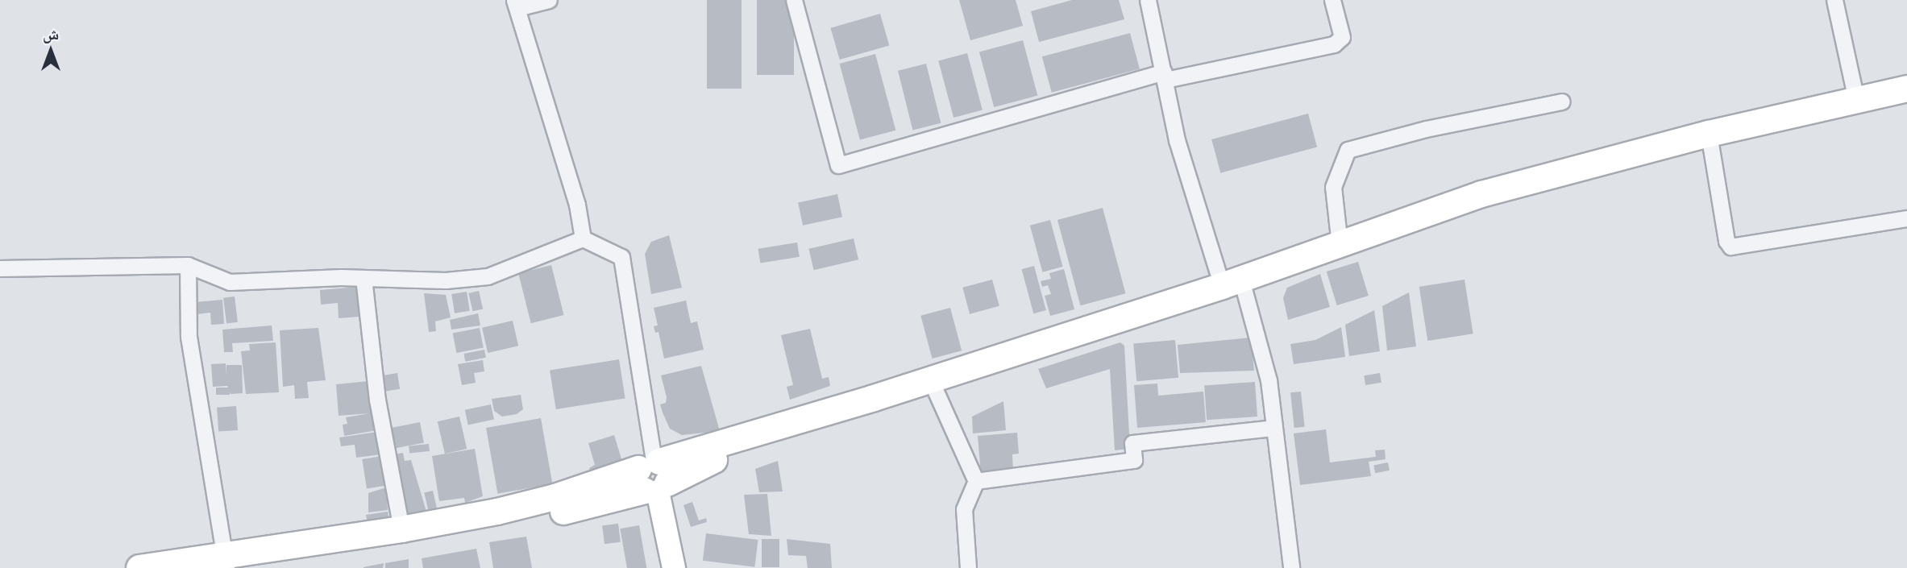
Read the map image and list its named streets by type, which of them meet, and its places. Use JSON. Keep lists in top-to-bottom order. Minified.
{"north":"top"}
